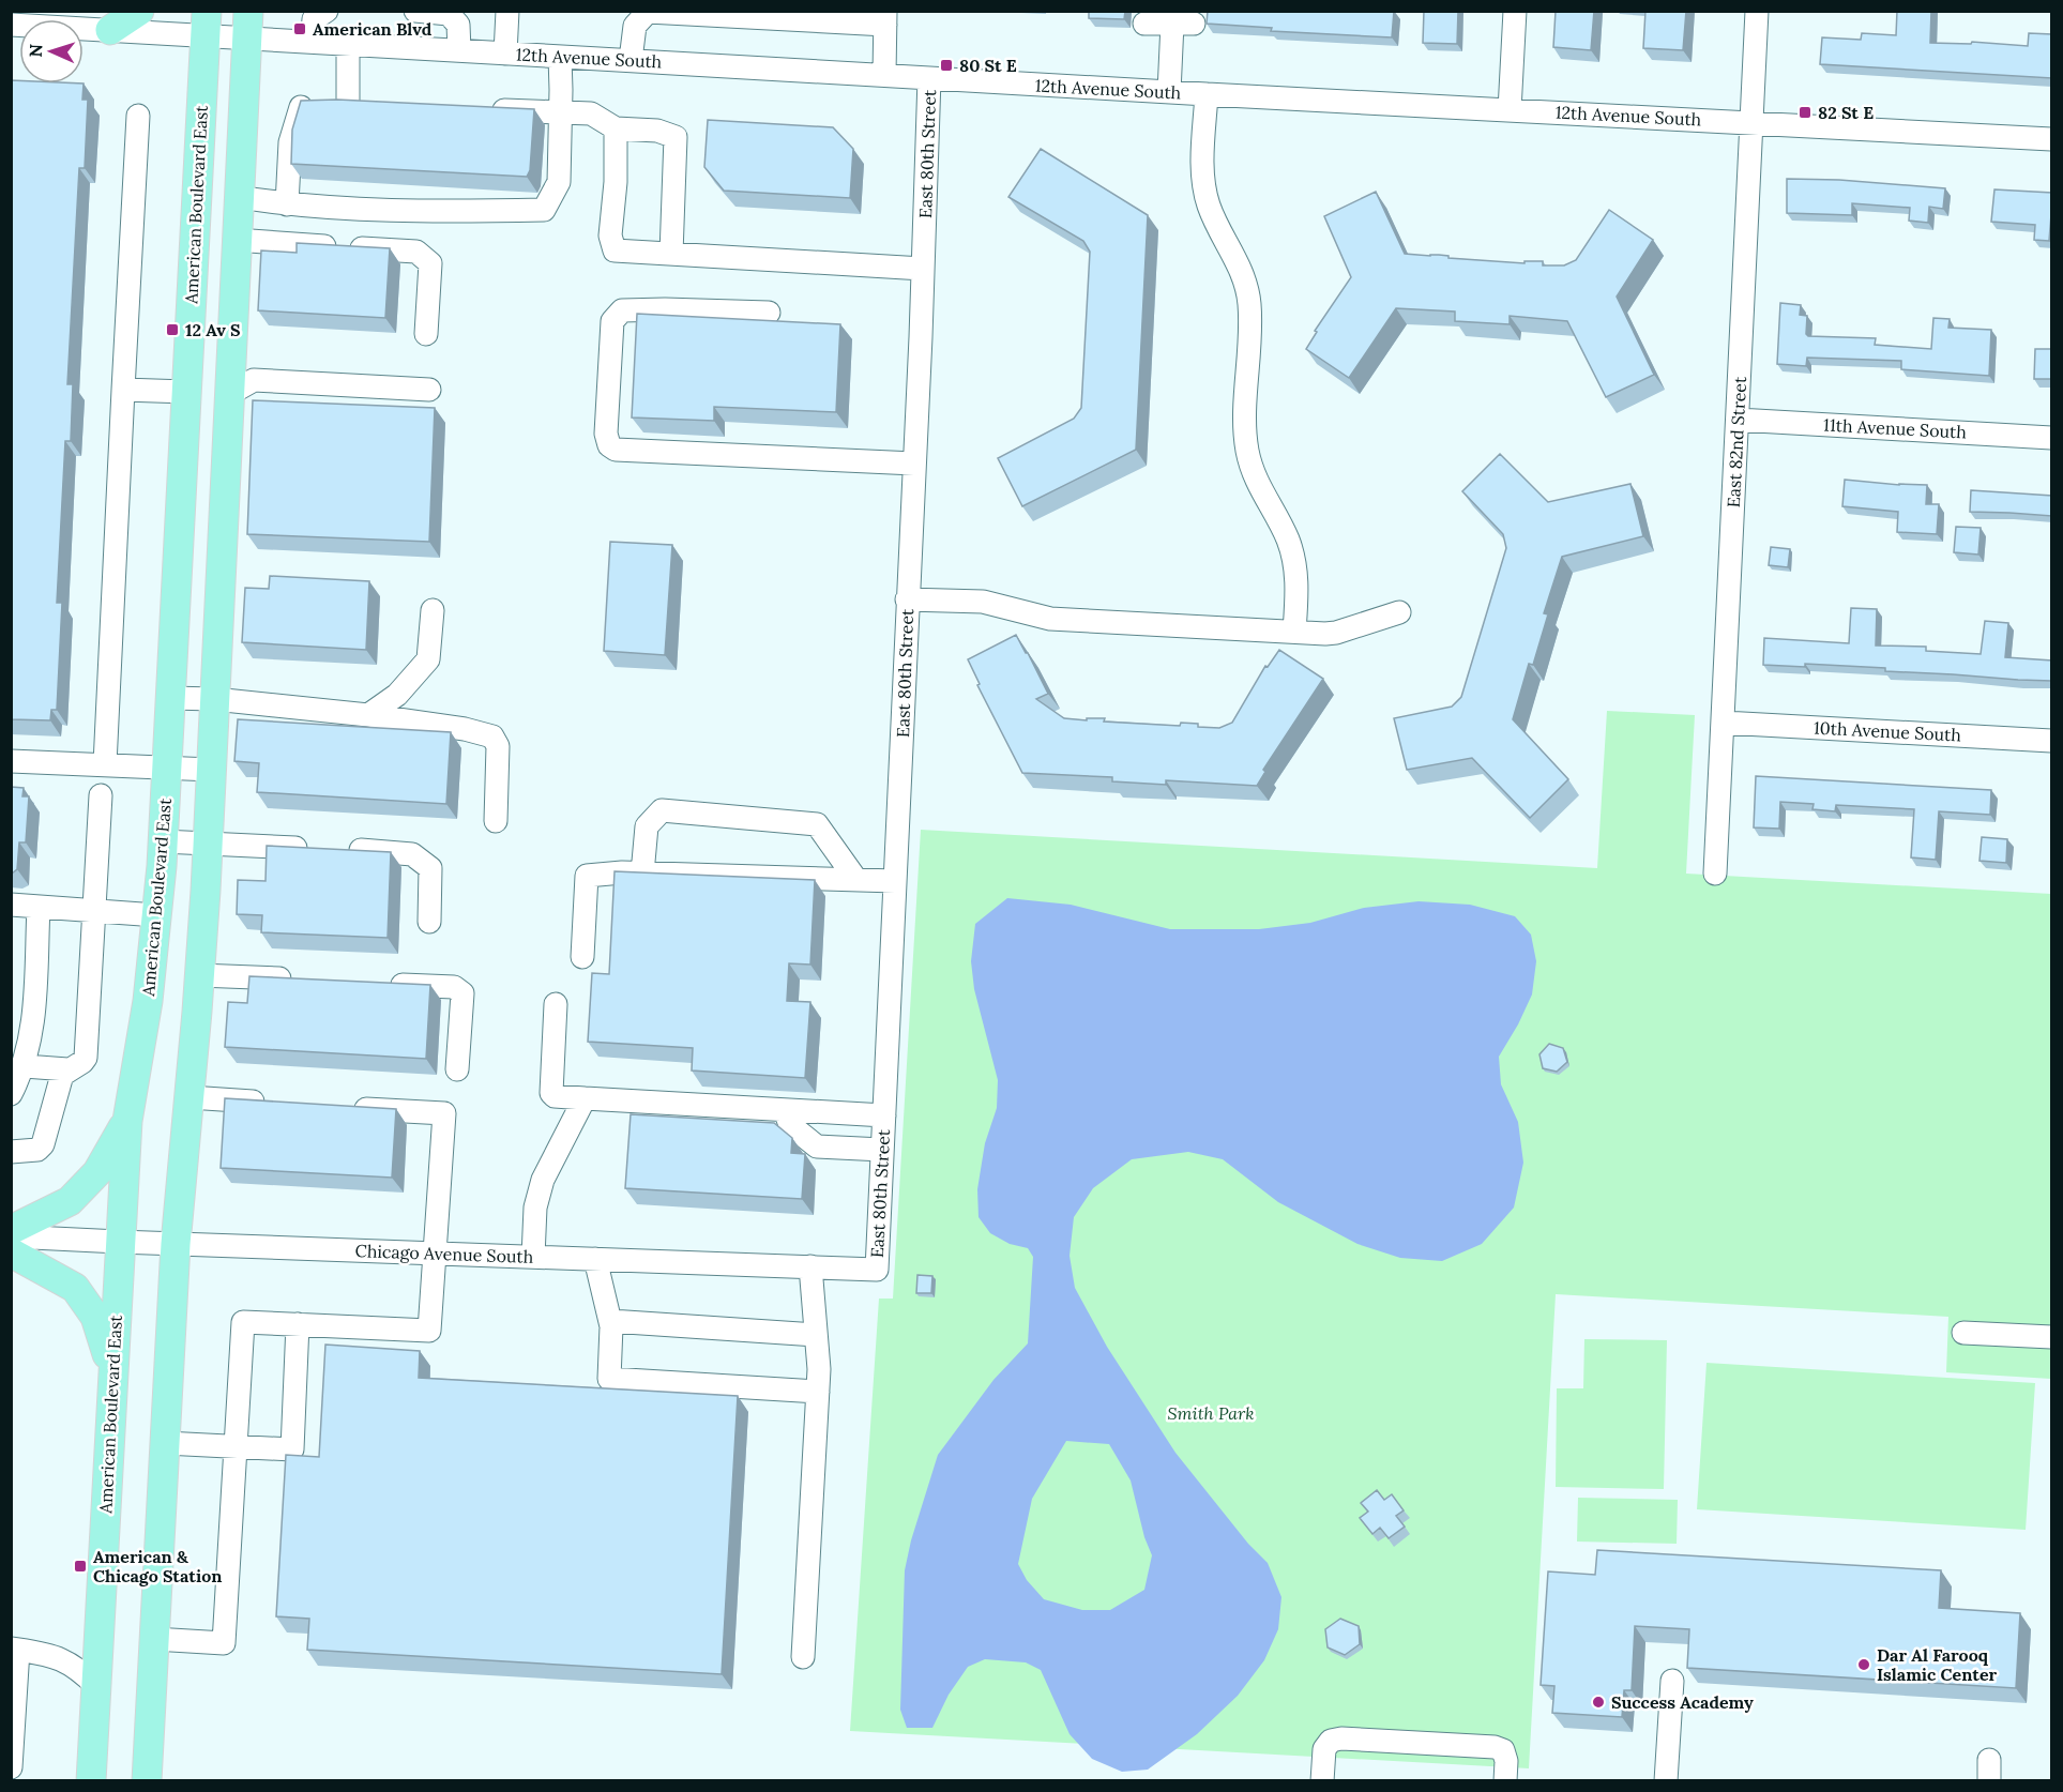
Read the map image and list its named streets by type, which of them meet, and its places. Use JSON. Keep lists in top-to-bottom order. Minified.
{"streets":{"main road":["American Boulevard East"],"street":["12th Avenue South","East 80th Street","11th Avenue South","East 82nd Street","10th Avenue South","Chicago Avenue South"]},"crossings":[["12th Avenue South","East 80th Street"],["12th Avenue South","American Boulevard East"],["12th Avenue South","East 82nd Street"],["East 80th Street","Chicago Avenue South"],["American Boulevard East","Chicago Avenue South"],["11th Avenue South","East 82nd Street"],["East 82nd Street","10th Avenue South"]],"parks":["Smith Park"],"places":{"transit":["American Blvd","80 St E","82 St E","12 Av S","American & Chicago Station"],"other":["Dar Al Farooq Islamic Center","Success Academy"]},"north":"left"}
